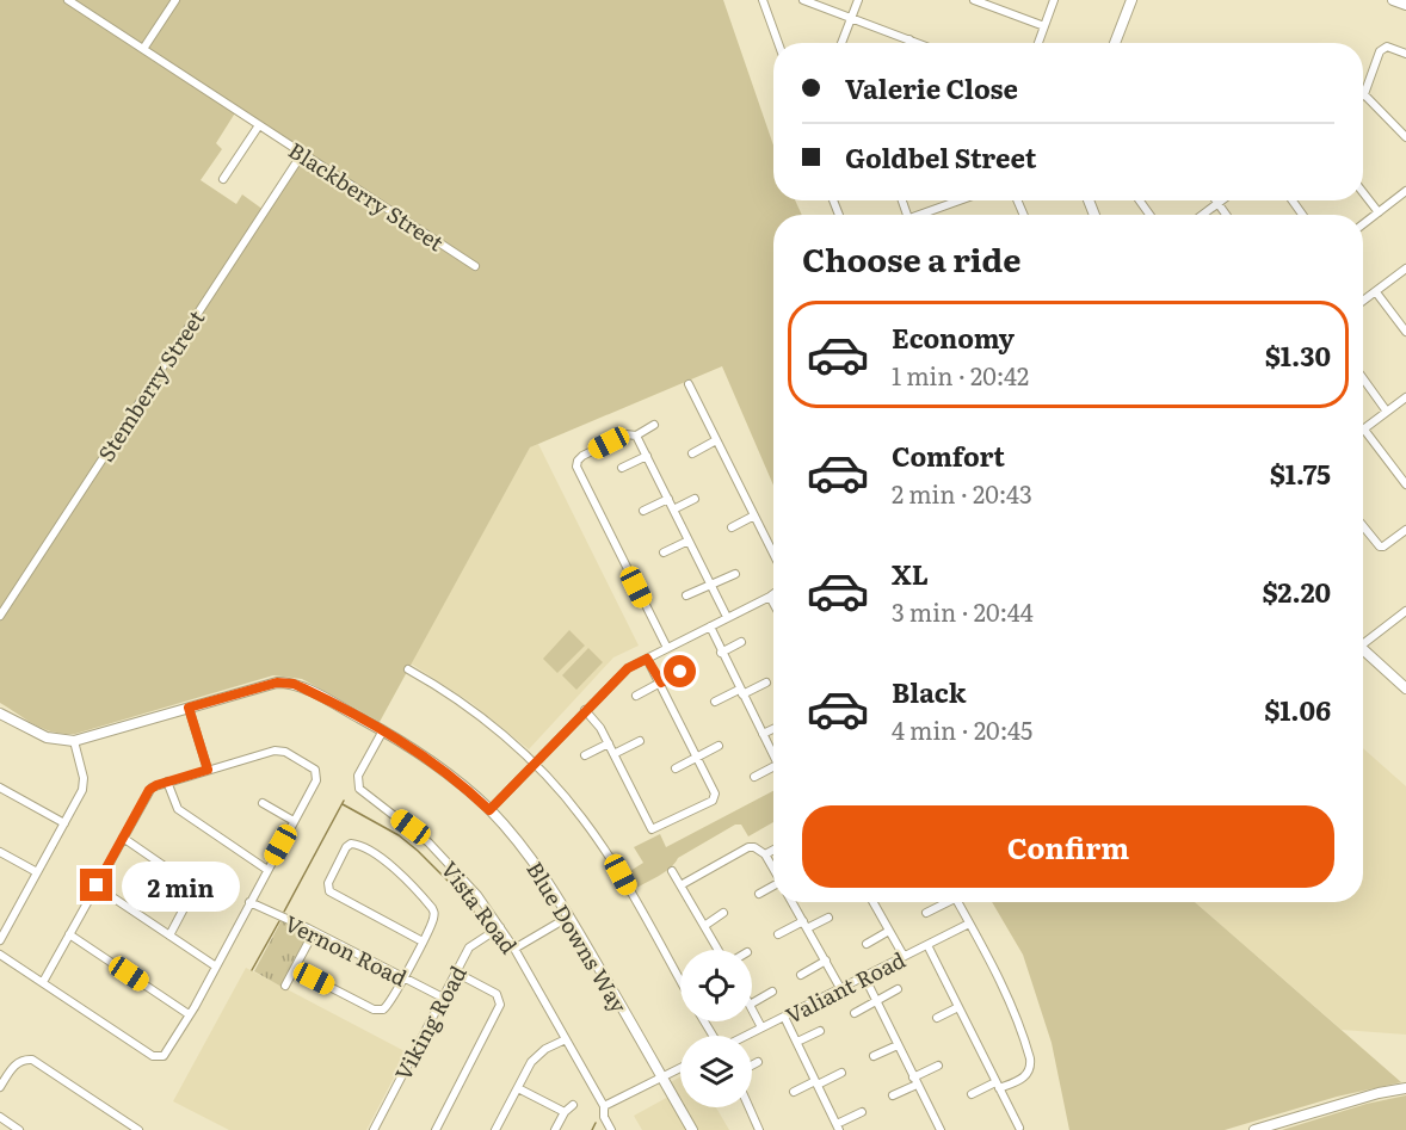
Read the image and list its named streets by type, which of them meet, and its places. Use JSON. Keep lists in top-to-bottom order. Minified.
{"streets":{"street":["Blackberry Street","Stemberry Street","Vista Road","Blue Downs Way","Vernon Road","Valiant Road","Viking Road"]},"crossings":[["Blackberry Street","Stemberry Street"],["Vista Road","Blue Downs Way"],["Vista Road","Viking Road"],["Vernon Road","Viking Road"]],"page":{"banner":["Valerie Close","Goldbel Street"],"heading":"Choose a ride","list":[{"name":"Economy","note":"1 min · 20:42","value":"$1.30"},{"name":"Comfort","note":"2 min · 20:43","value":"$1.75"},{"name":"XL","note":"3 min · 20:44","value":"$2.20"},{"name":"Black","note":"4 min · 20:45","value":"$1.06"}],"buttons":"Confirm","bubble":"2 min"}}
